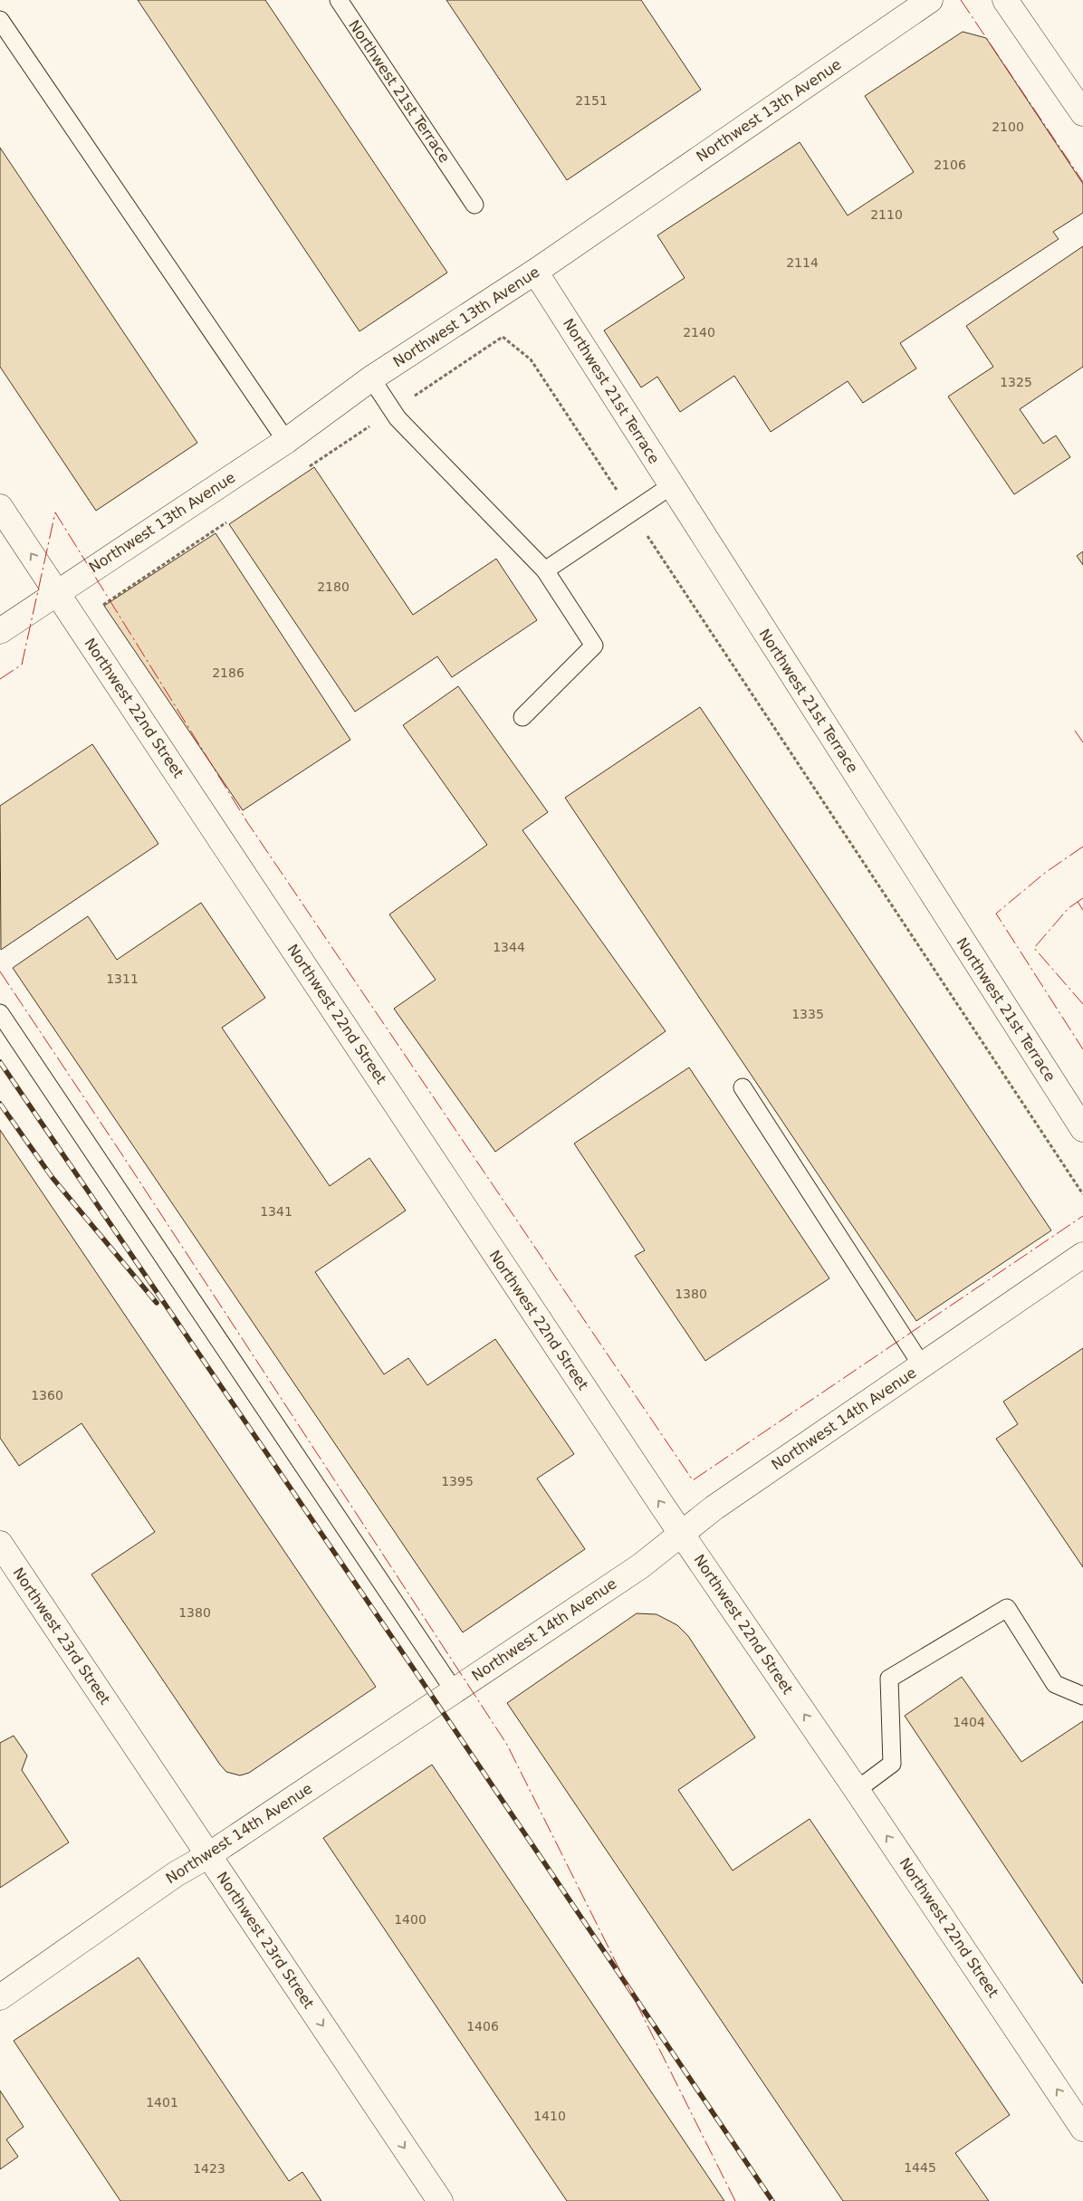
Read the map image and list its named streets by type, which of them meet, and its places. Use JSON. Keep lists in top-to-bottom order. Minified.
{"streets":{"street":["Northwest 21st Terrace","Northwest 13th Avenue","Northwest 22nd Street","Northwest 14th Avenue","Northwest 23rd Street"]},"crossings":[["Northwest 21st Terrace","Northwest 13th Avenue"],["Northwest 13th Avenue","Northwest 22nd Street"],["Northwest 22nd Street","Northwest 14th Avenue"],["Northwest 14th Avenue","Northwest 23rd Street"]],"one_way":["Northwest 22nd Street","Northwest 23rd Street"],"house_numbers":["2151","2100","2106","2110","2114","2140","1325","2180","2186","1344","1311","1335","1341","1380","1360","1395","1380","1404","1400","1406","1401","1410","1445","1423"]}
